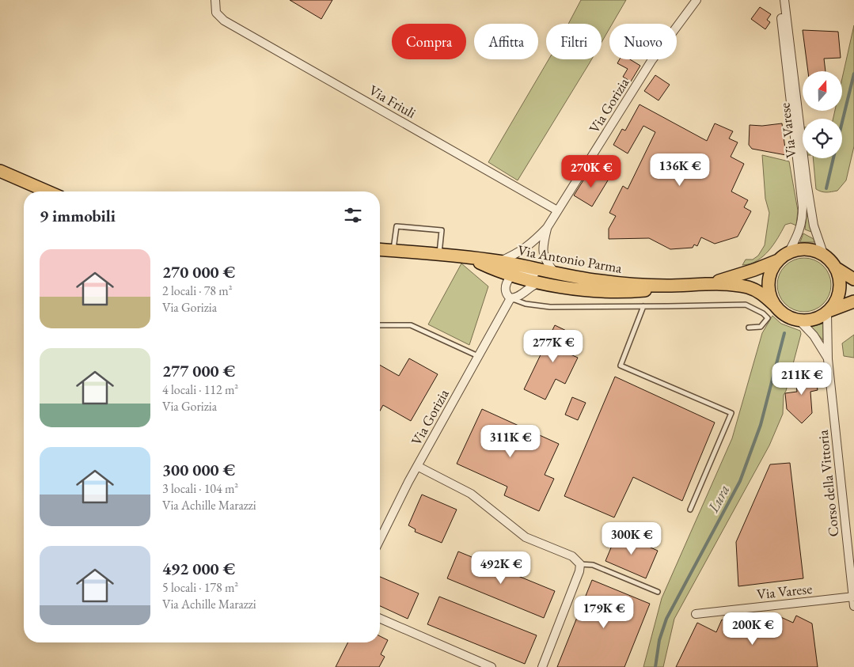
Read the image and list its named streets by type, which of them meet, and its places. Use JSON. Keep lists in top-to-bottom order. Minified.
{"streets":{"main road":["Via Antonio Parma"],"street":["Via Friuli","Via Gorizia","Via Varese","Corso della Vittoria"]},"crossings":[["Via Friuli","Via Gorizia"],["Via Gorizia","Via Antonio Parma"],["Via Varese","Via Antonio Parma"],["Via Varese","Corso della Vittoria"],["Via Antonio Parma","Corso della Vittoria"]],"water":["Lura"],"north":"top","page":{"chip":["Compra","Affitta","Filtri","Nuovo"],"price":["136K €","270K €","277K €","211K €","311K €","300K €","492K €","179K €","200K €"],"heading":"9 immobili","list":[{"name":"270 000 €","note":"2 locali · 78 m² · Via Gorizia"},{"name":"277 000 €","note":"4 locali · 112 m² · Via Gorizia"},{"name":"300 000 €","note":"3 locali · 104 m² · Via Achille Marazzi"},{"name":"492 000 €","note":"5 locali · 178 m² · Via Achille Marazzi"}]}}
